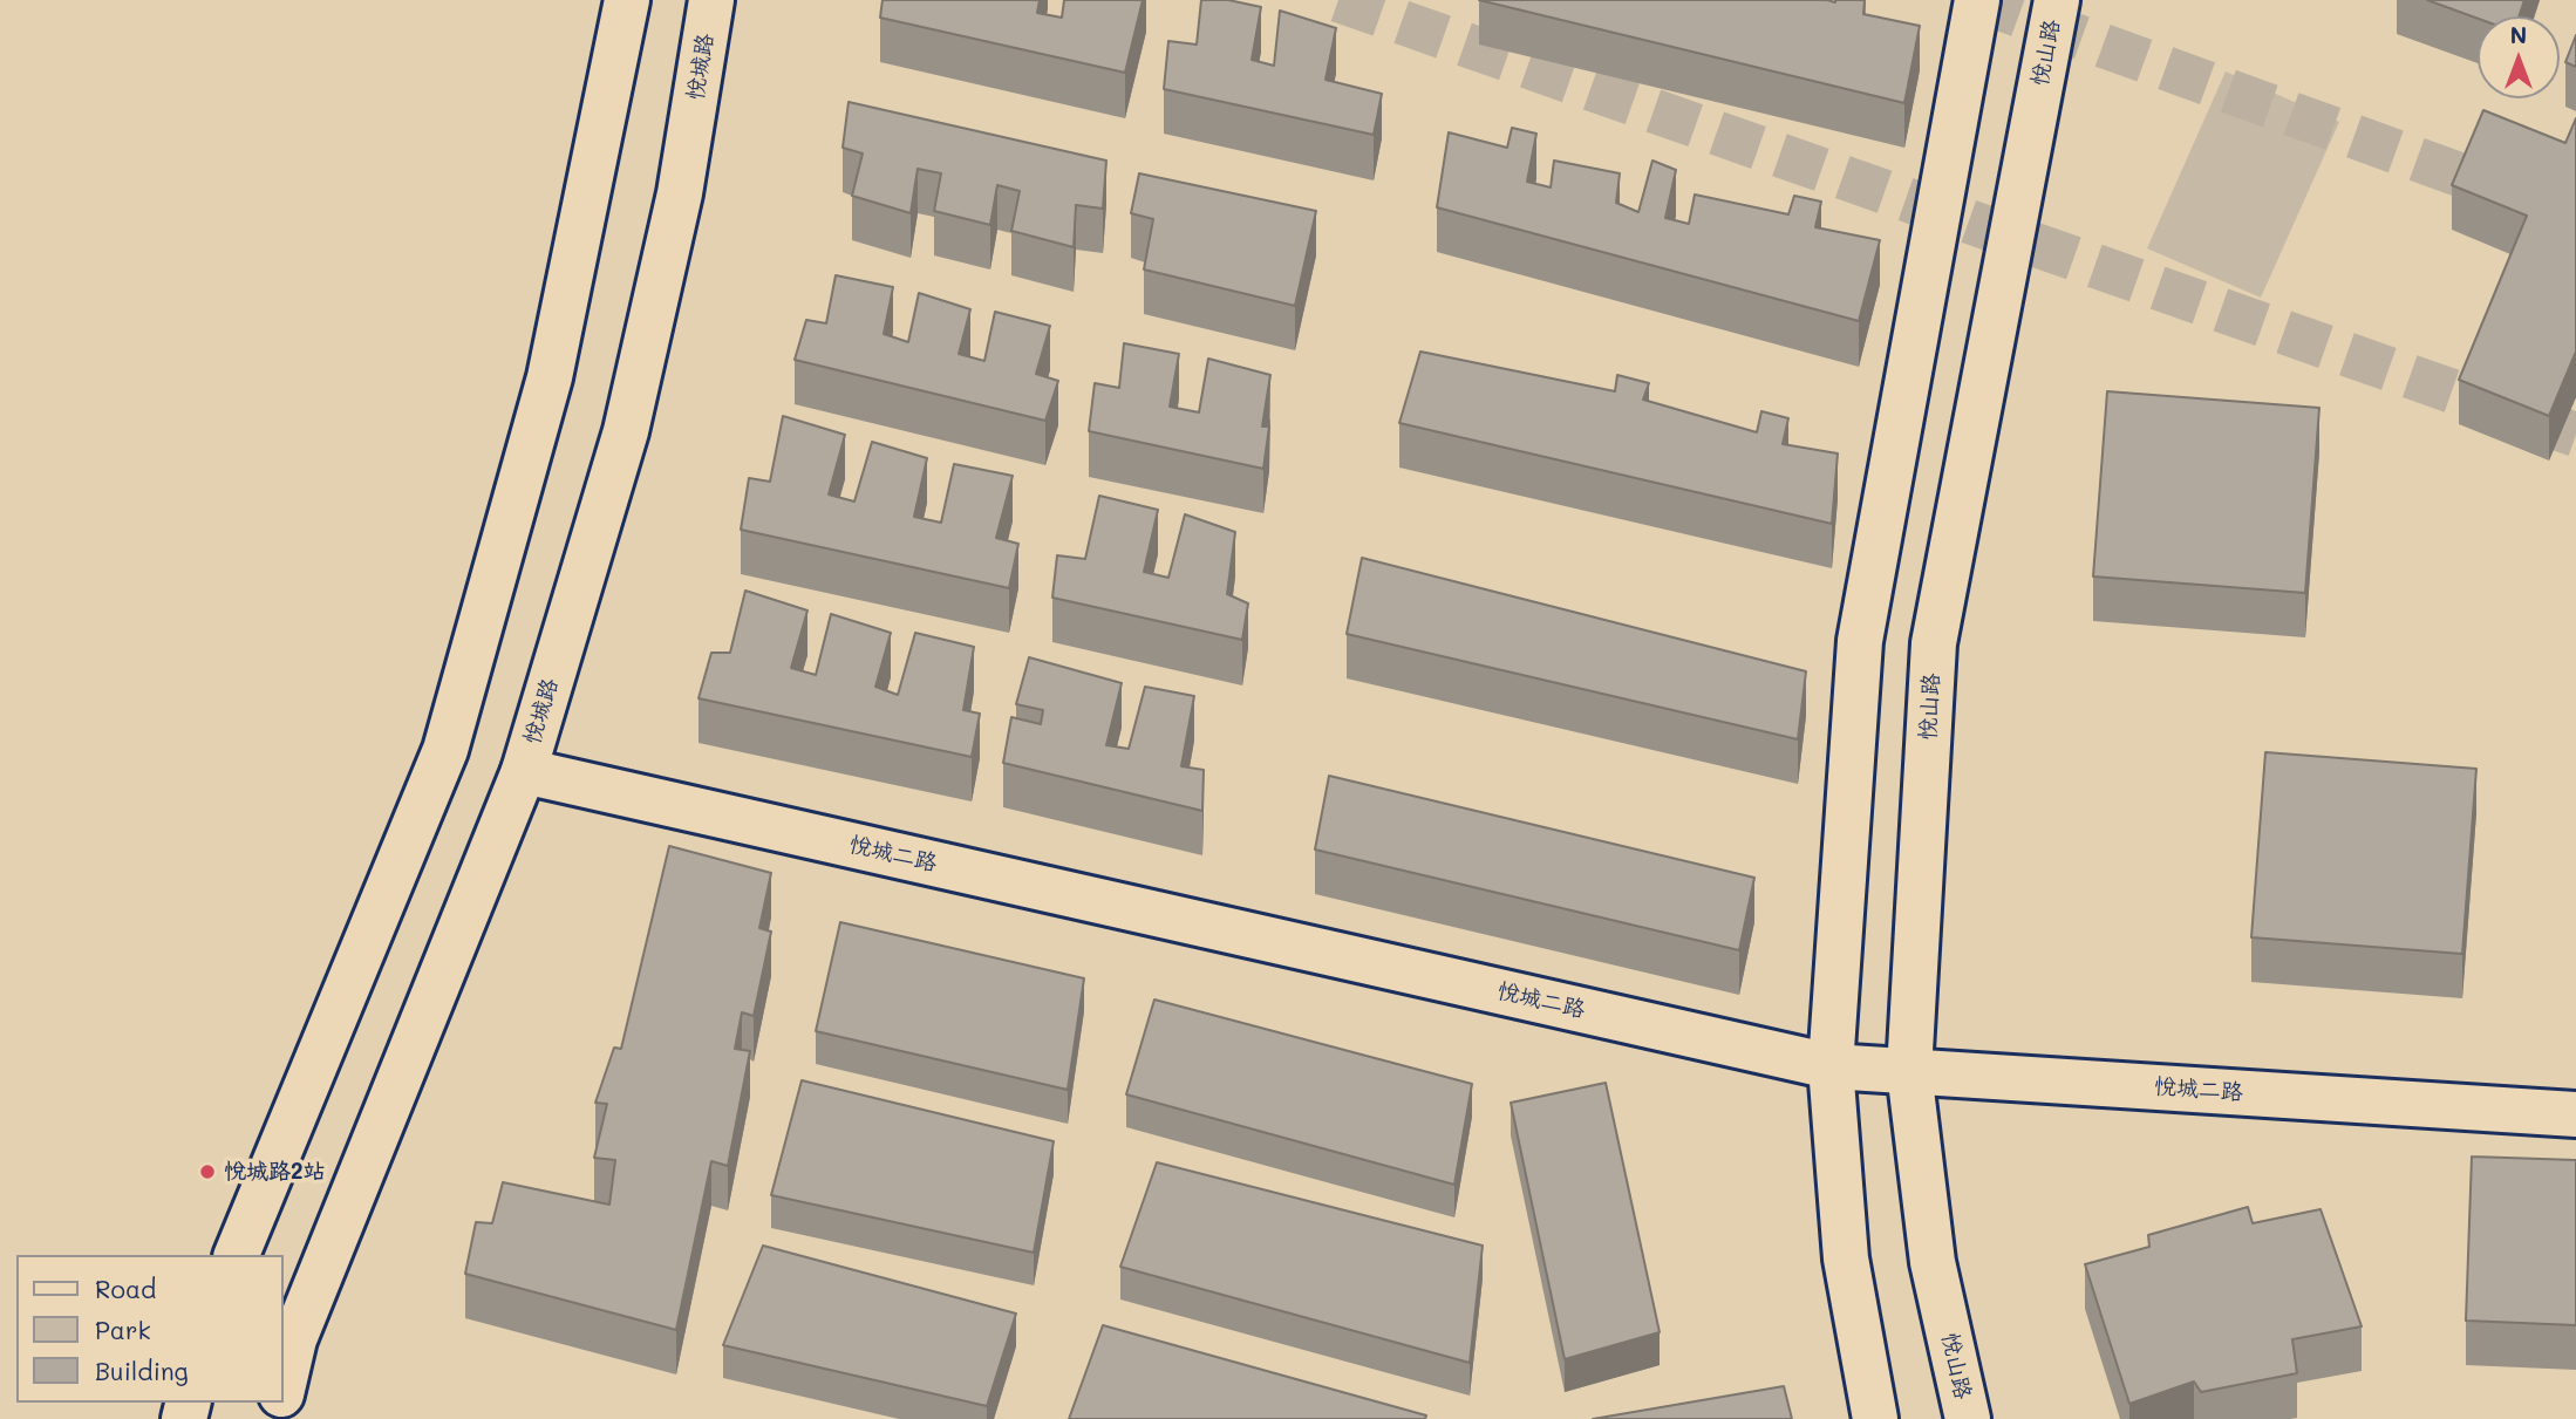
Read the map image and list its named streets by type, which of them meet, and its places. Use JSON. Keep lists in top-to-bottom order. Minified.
{"streets":{"main road":["悦山路","悦城路","悦城二路"]},"crossings":[["悦山路","悦城二路"],["悦城路","悦城二路"]],"places":["悦城路2站"],"legend":["Road","Park","Building"],"north":"top"}
